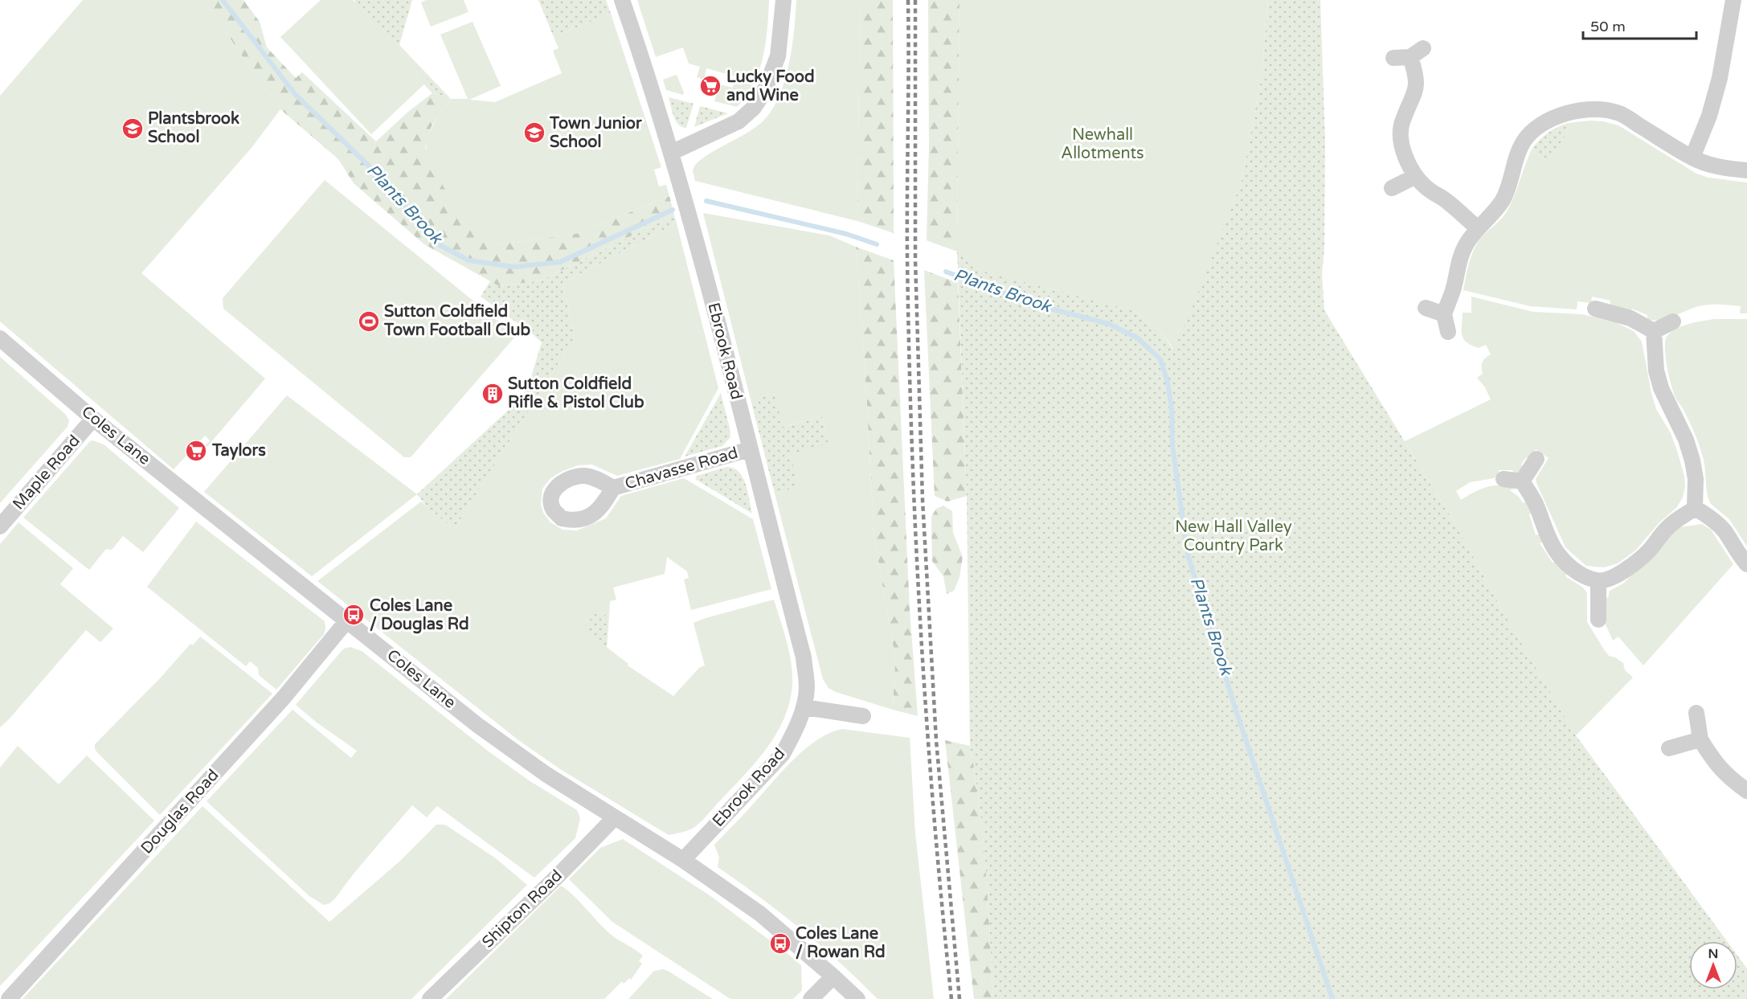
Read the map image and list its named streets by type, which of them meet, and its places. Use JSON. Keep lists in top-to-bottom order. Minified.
{"streets":{"street":["Ebrook Road","Coles Lane","Chavasse Road","Maple Road","Douglas Road","Shipton Road"]},"crossings":[["Ebrook Road","Coles Lane"],["Ebrook Road","Chavasse Road"],["Coles Lane","Maple Road"],["Coles Lane","Douglas Road"],["Coles Lane","Shipton Road"]],"water":["Plants Brook"],"parks":["Newhall Allotments","New Hall Valley Country Park"],"places":{"supermarket":["Lucky Food and Wine","Taylors"],"school or university":["Plantsbrook School","Town Junior School"],"sports":["Sutton Coldfield Town Football Club"],"building":["Sutton Coldfield Rifle & Pistol Club"],"bus stop":["Coles Lane / Douglas Rd","Coles Lane / Rowan Rd"]},"scale_bar":"50 m","north":"top"}
